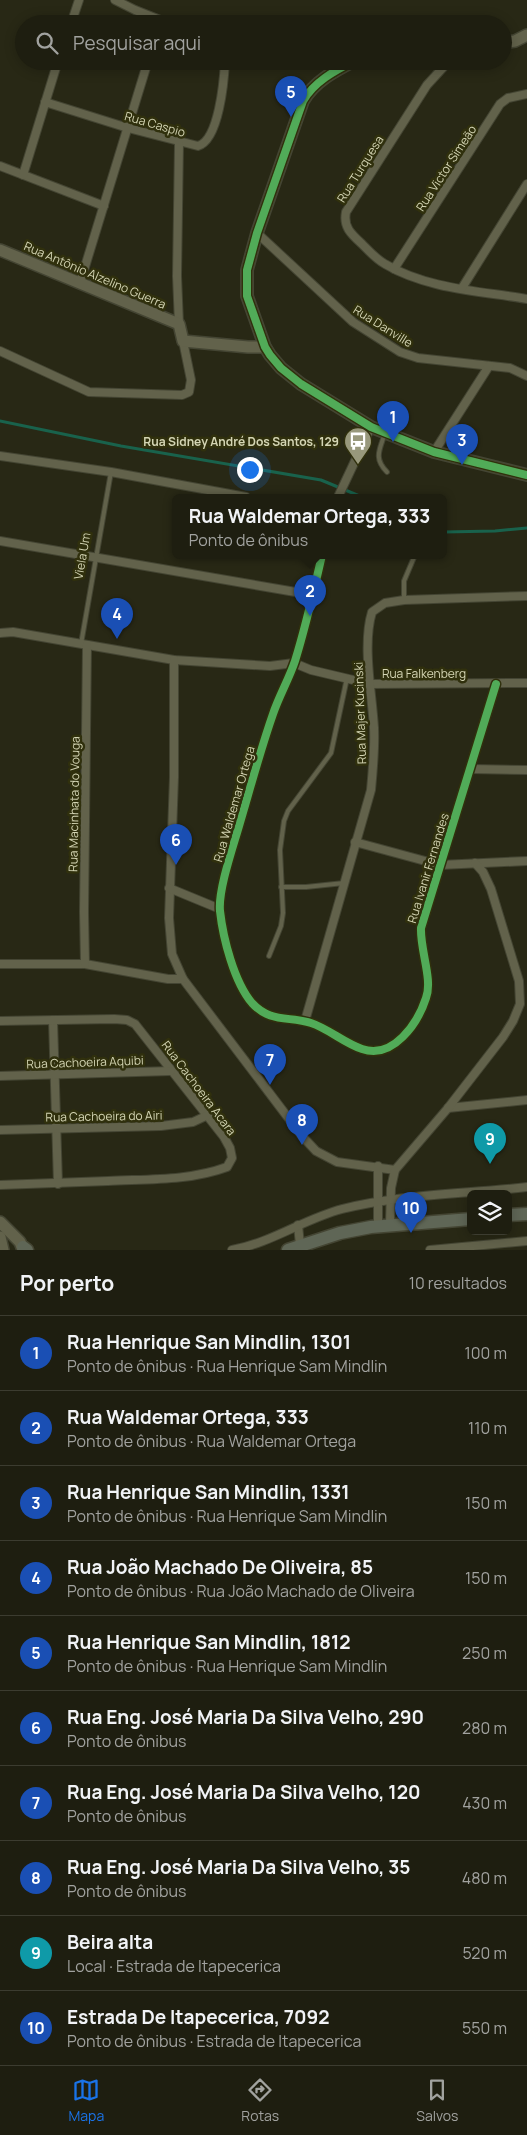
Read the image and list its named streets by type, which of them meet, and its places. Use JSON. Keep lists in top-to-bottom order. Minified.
{"streets":{"street":["Rua Caspio","Rua Victor Simeão","Rua Turquesa","Rua Antônio Alzelino Guerra","Rua Danville","Rua Falkenberg","Rua Majer Kucinski","Rua Macinhata do Vouga","Rua Waldemar Ortega","Rua Ivanir Fernandes","Rua Cachoeira Aquibi","Rua Cachoeira Acara","Rua Cachoeira do Airi"],"lane":["Viela Um"]},"crossings":[["Rua Victor Simeão","Rua Turquesa"],["Viela Um","Rua Macinhata do Vouga"],["Rua Falkenberg","Rua Majer Kucinski"],["Rua Falkenberg","Rua Waldemar Ortega"],["Rua Falkenberg","Rua Ivanir Fernandes"],["Rua Majer Kucinski","Rua Waldemar Ortega"],["Rua Majer Kucinski","Rua Ivanir Fernandes"],["Rua Waldemar Ortega","Rua Ivanir Fernandes"],["Rua Cachoeira Aquibi","Rua Cachoeira Acara"],["Rua Cachoeira Acara","Rua Cachoeira do Airi"]],"places":{"bus stop":["Rua Sidney André Dos Santos, 129"]},"page":{"search":"Pesquisar aqui","pins":["5","1","3","2","4","6","7","8","9","10"],"popup":["Rua Waldemar Ortega, 333","Ponto de ônibus"],"heading":["Por perto","10 resultados"],"list":[{"mark":"1","name":"Rua Henrique San Mindlin, 1301","note":"Ponto de ônibus · Rua Henrique Sam Mindlin","value":"100 m"},{"mark":"2","name":"Rua Waldemar Ortega, 333","note":"Ponto de ônibus · Rua Waldemar Ortega","value":"110 m"},{"mark":"3","name":"Rua Henrique San Mindlin, 1331","note":"Ponto de ônibus · Rua Henrique Sam Mindlin","value":"150 m"},{"mark":"4","name":"Rua João Machado De Oliveira, 85","note":"Ponto de ônibus · Rua João Machado de Oliveira","value":"150 m"},{"mark":"5","name":"Rua Henrique San Mindlin, 1812","note":"Ponto de ônibus · Rua Henrique Sam Mindlin","value":"250 m"},{"mark":"6","name":"Rua Eng. José Maria Da Silva Velho, 290","note":"Ponto de ônibus","value":"280 m"},{"mark":"7","name":"Rua Eng. José Maria Da Silva Velho, 120","note":"Ponto de ônibus","value":"430 m"},{"mark":"8","name":"Rua Eng. José Maria Da Silva Velho, 35","note":"Ponto de ônibus","value":"480 m"},{"mark":"9","name":"Beira alta","note":"Local · Estrada de Itapecerica","value":"520 m"},{"mark":"10","name":"Estrada De Itapecerica, 7092","note":"Ponto de ônibus · Estrada de Itapecerica","value":"550 m"}],"nav":["Mapa","Rotas","Salvos"]}}
